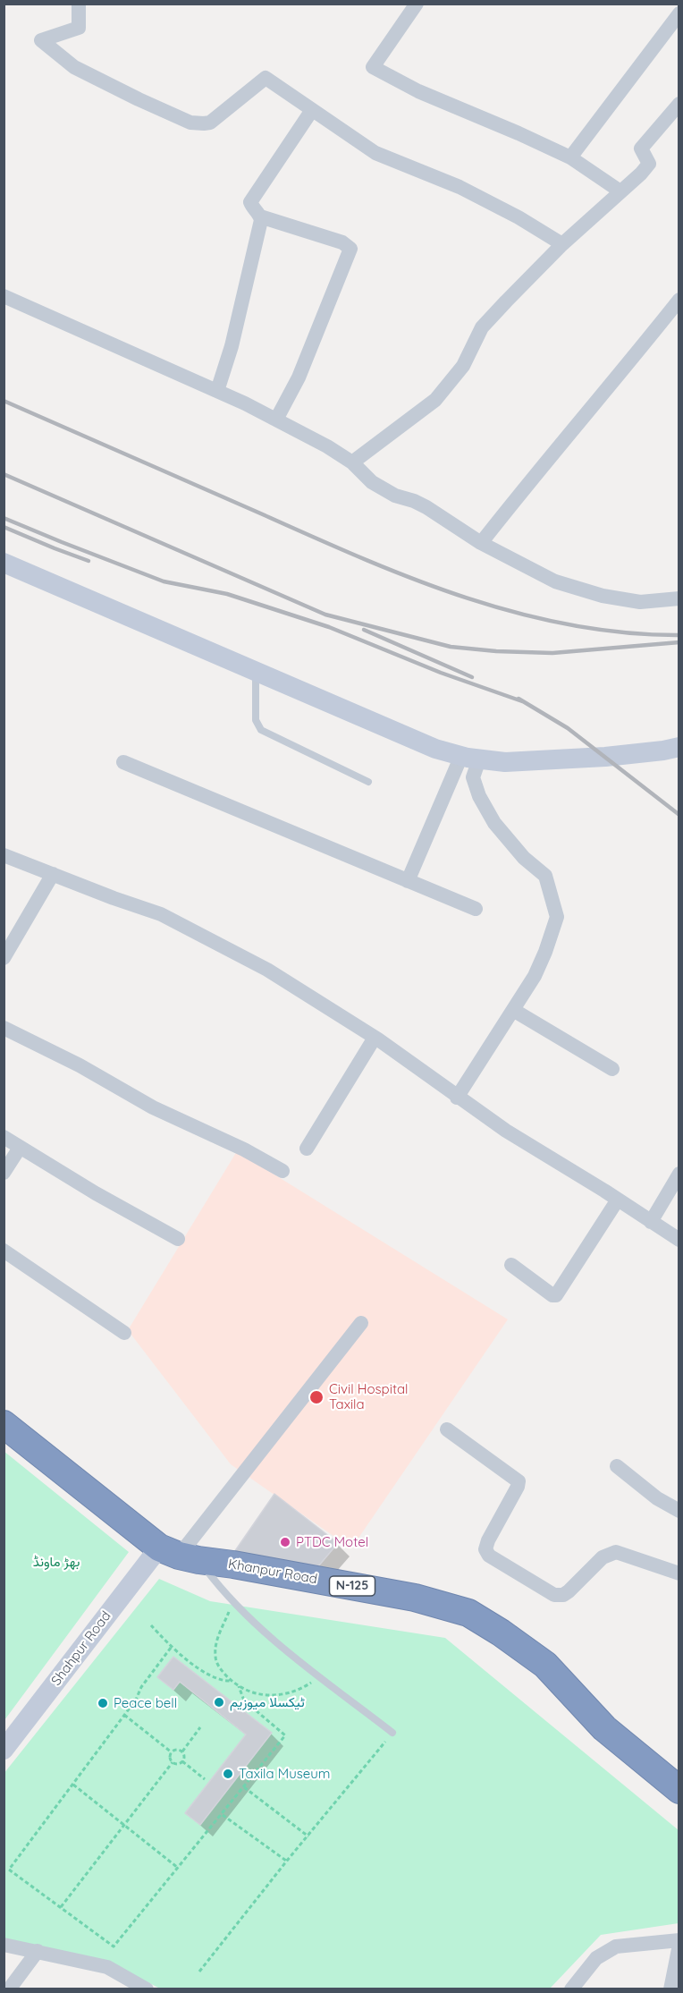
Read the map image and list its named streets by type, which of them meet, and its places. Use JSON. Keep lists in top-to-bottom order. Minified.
{"streets":{"highway":["Khanpur Road","N-125"],"street":["Shahpur Road"]},"crossings":[["Khanpur Road","Shahpur Road"]],"parks":["بھڑ ماونڈ"],"places":["Civil Hospital Taxila","PTDC Motel","ٹیکسلا میوزیم","Peace bell","Taxila Museum"]}
